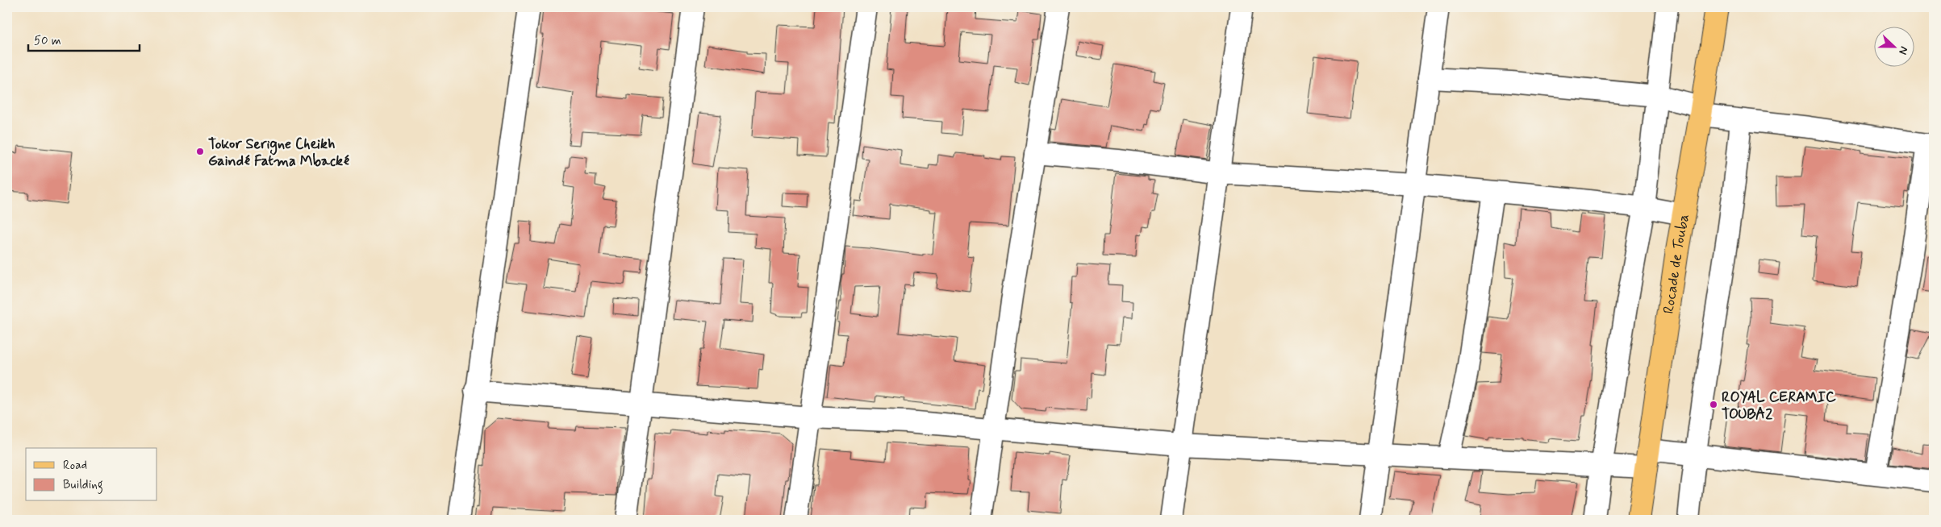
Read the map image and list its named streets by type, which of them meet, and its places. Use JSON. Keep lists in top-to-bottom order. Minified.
{"streets":{"main road":["Rocade de Touba"]},"places":["Tokor Serigne Cheikh Gaindé Fatma Mbacké","ROYAL CERAMIC TOUBA2"],"legend":["Road","Building"],"scale_bar":"50 m","north":"right"}
